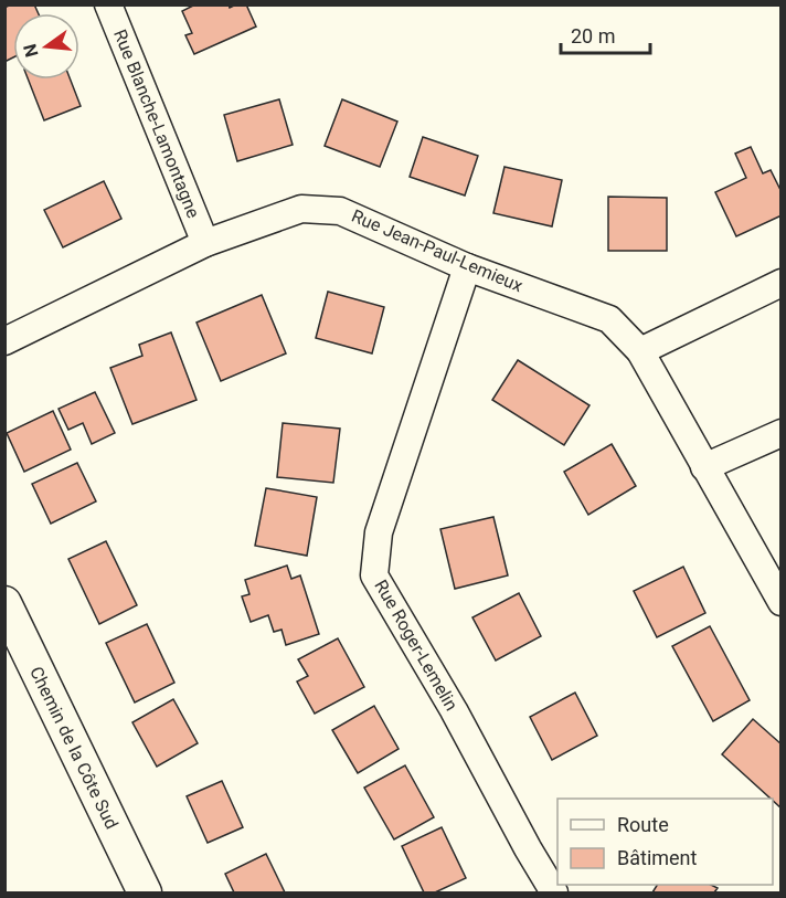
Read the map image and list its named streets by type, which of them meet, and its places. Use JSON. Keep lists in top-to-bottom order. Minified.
{"streets":{"street":["Rue Blanche-Lamontagne","Rue Jean-Paul-Lemieux","Rue Roger-Lemelin","Chemin de la Côte Sud"]},"crossings":[["Rue Blanche-Lamontagne","Rue Jean-Paul-Lemieux"],["Rue Jean-Paul-Lemieux","Rue Roger-Lemelin"]],"legend":["Route","Bâtiment"],"scale_bar":"20 m","north":"left"}
